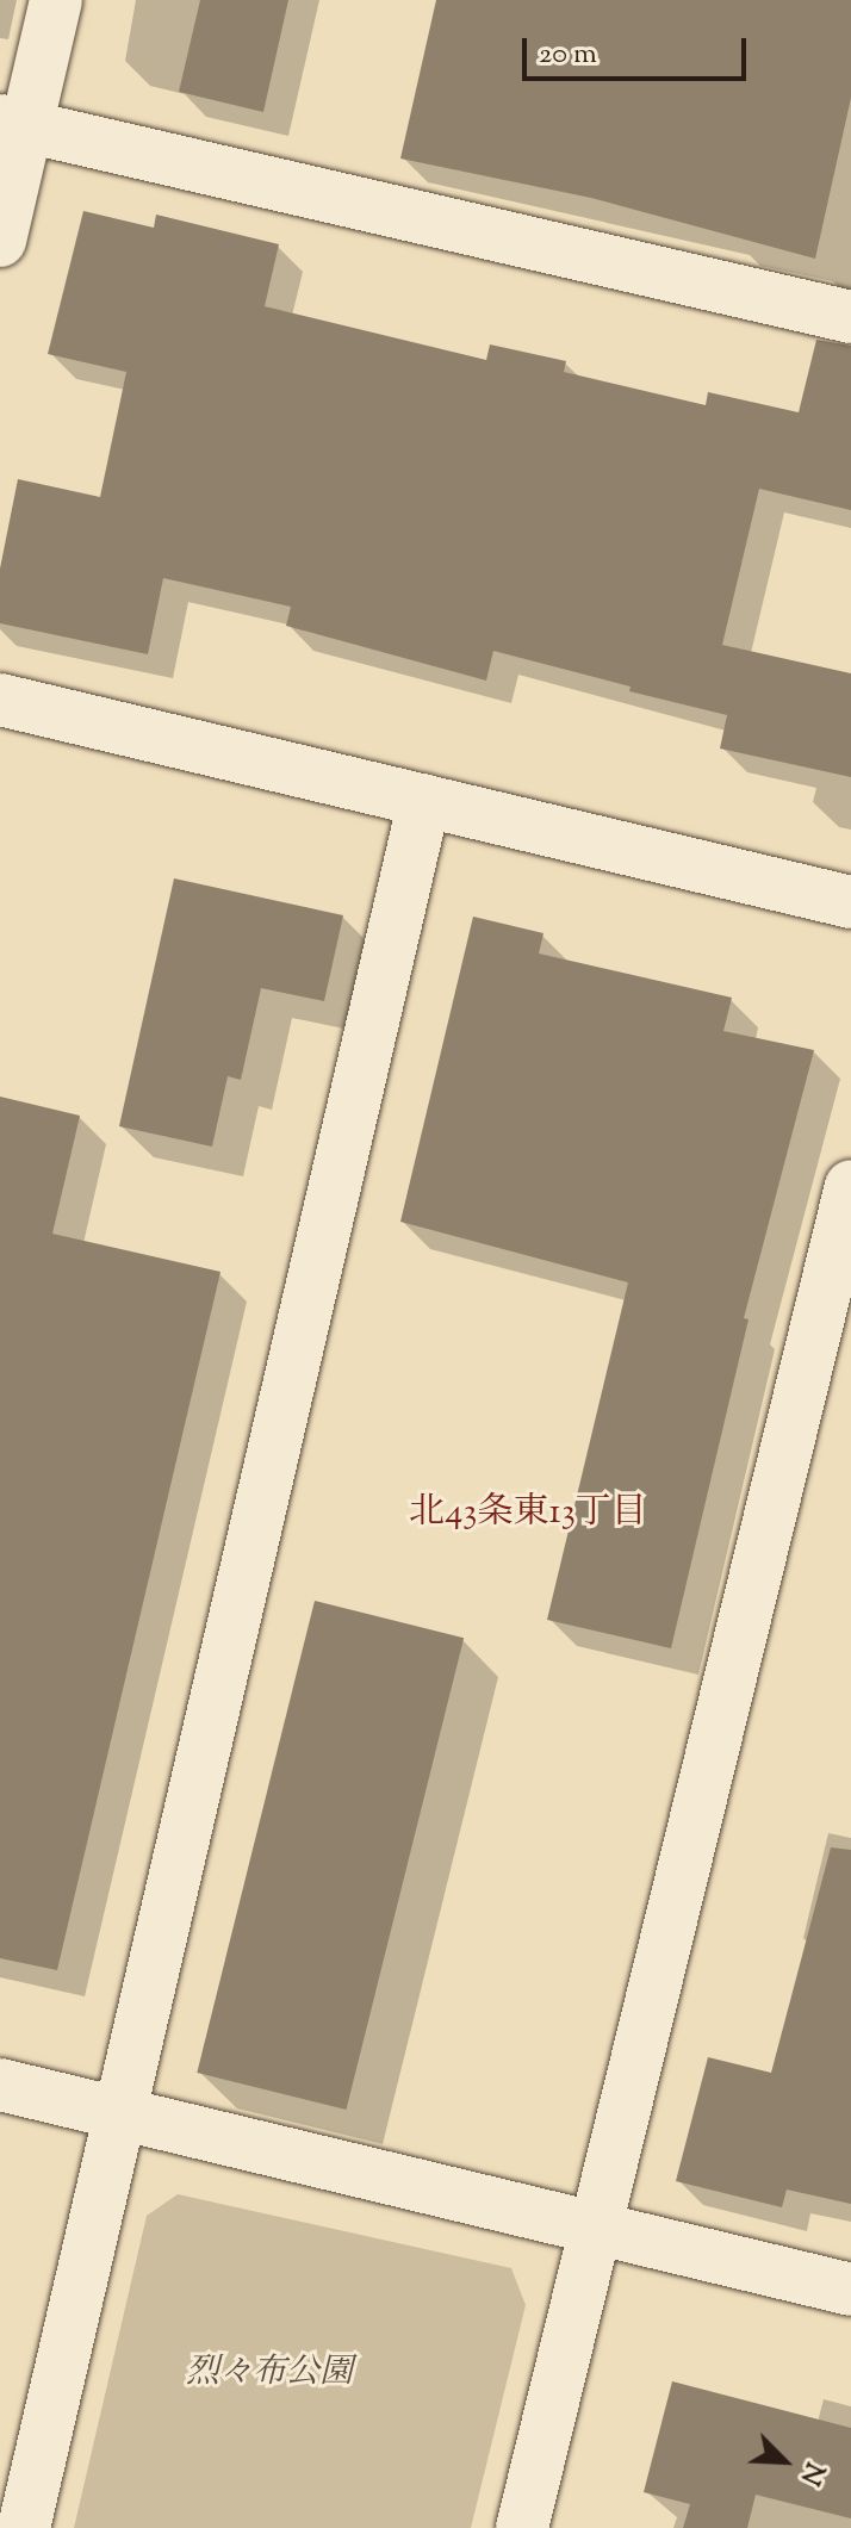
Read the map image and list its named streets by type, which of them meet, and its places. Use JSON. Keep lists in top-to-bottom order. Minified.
{"districts":["北43条東13丁目"],"parks":["烈々布公園"],"scale_bar":"20 m","north":"bottom right"}
